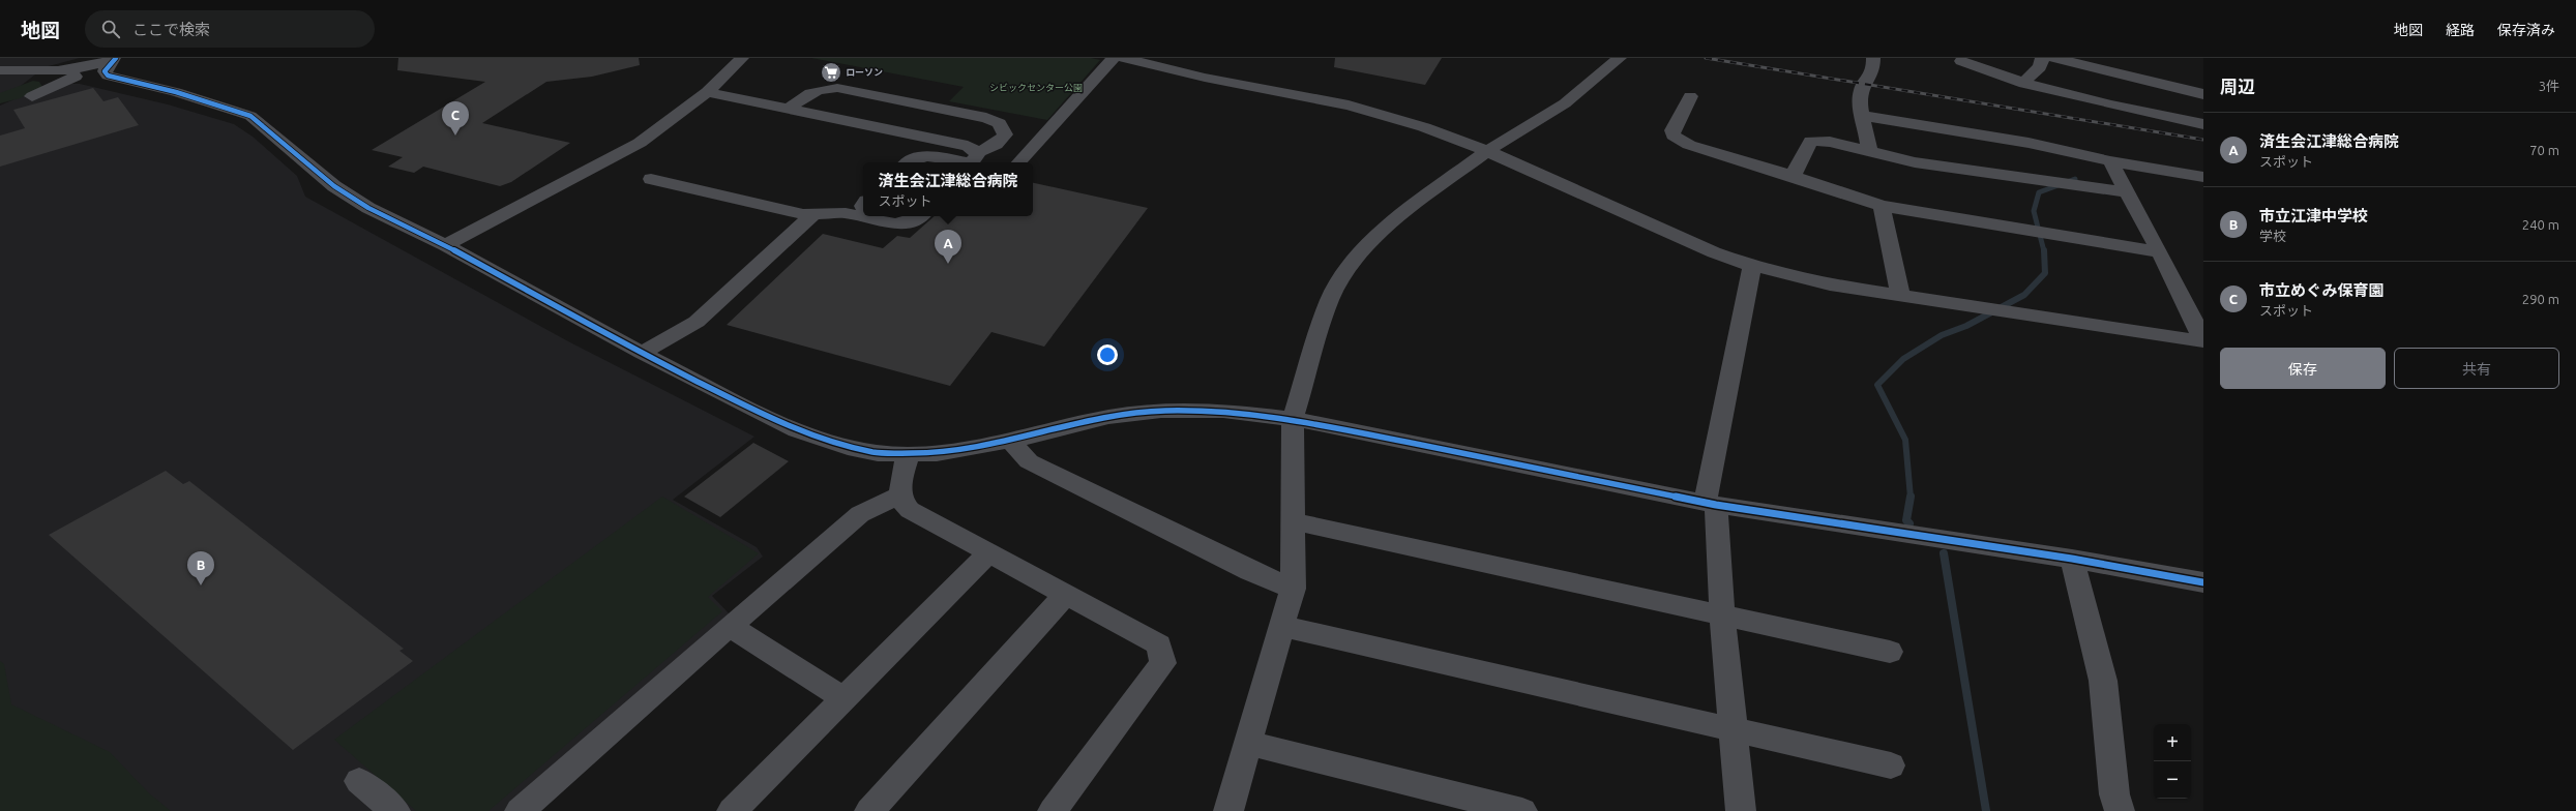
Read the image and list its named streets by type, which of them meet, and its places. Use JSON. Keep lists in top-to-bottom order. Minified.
{"parks":["シビックセンター公園"],"places":{"supermarket":["ローソン"]},"page":{"header":"地図","search":"ここで検索","nav":["地図","経路","保存済み"],"heading":["周辺","3件"],"pins":["C","A","B"],"list":[{"mark":"A","name":"済生会江津総合病院","note":"スポット","value":"70 m"},{"mark":"B","name":"市立江津中学校","note":"学校","value":"240 m"},{"mark":"C","name":"市立めぐみ保育園","note":"スポット","value":"290 m"}],"popup":["済生会江津総合病院","スポット"],"buttons":["保存","共有"],"map_buttons":["+","−"]}}
